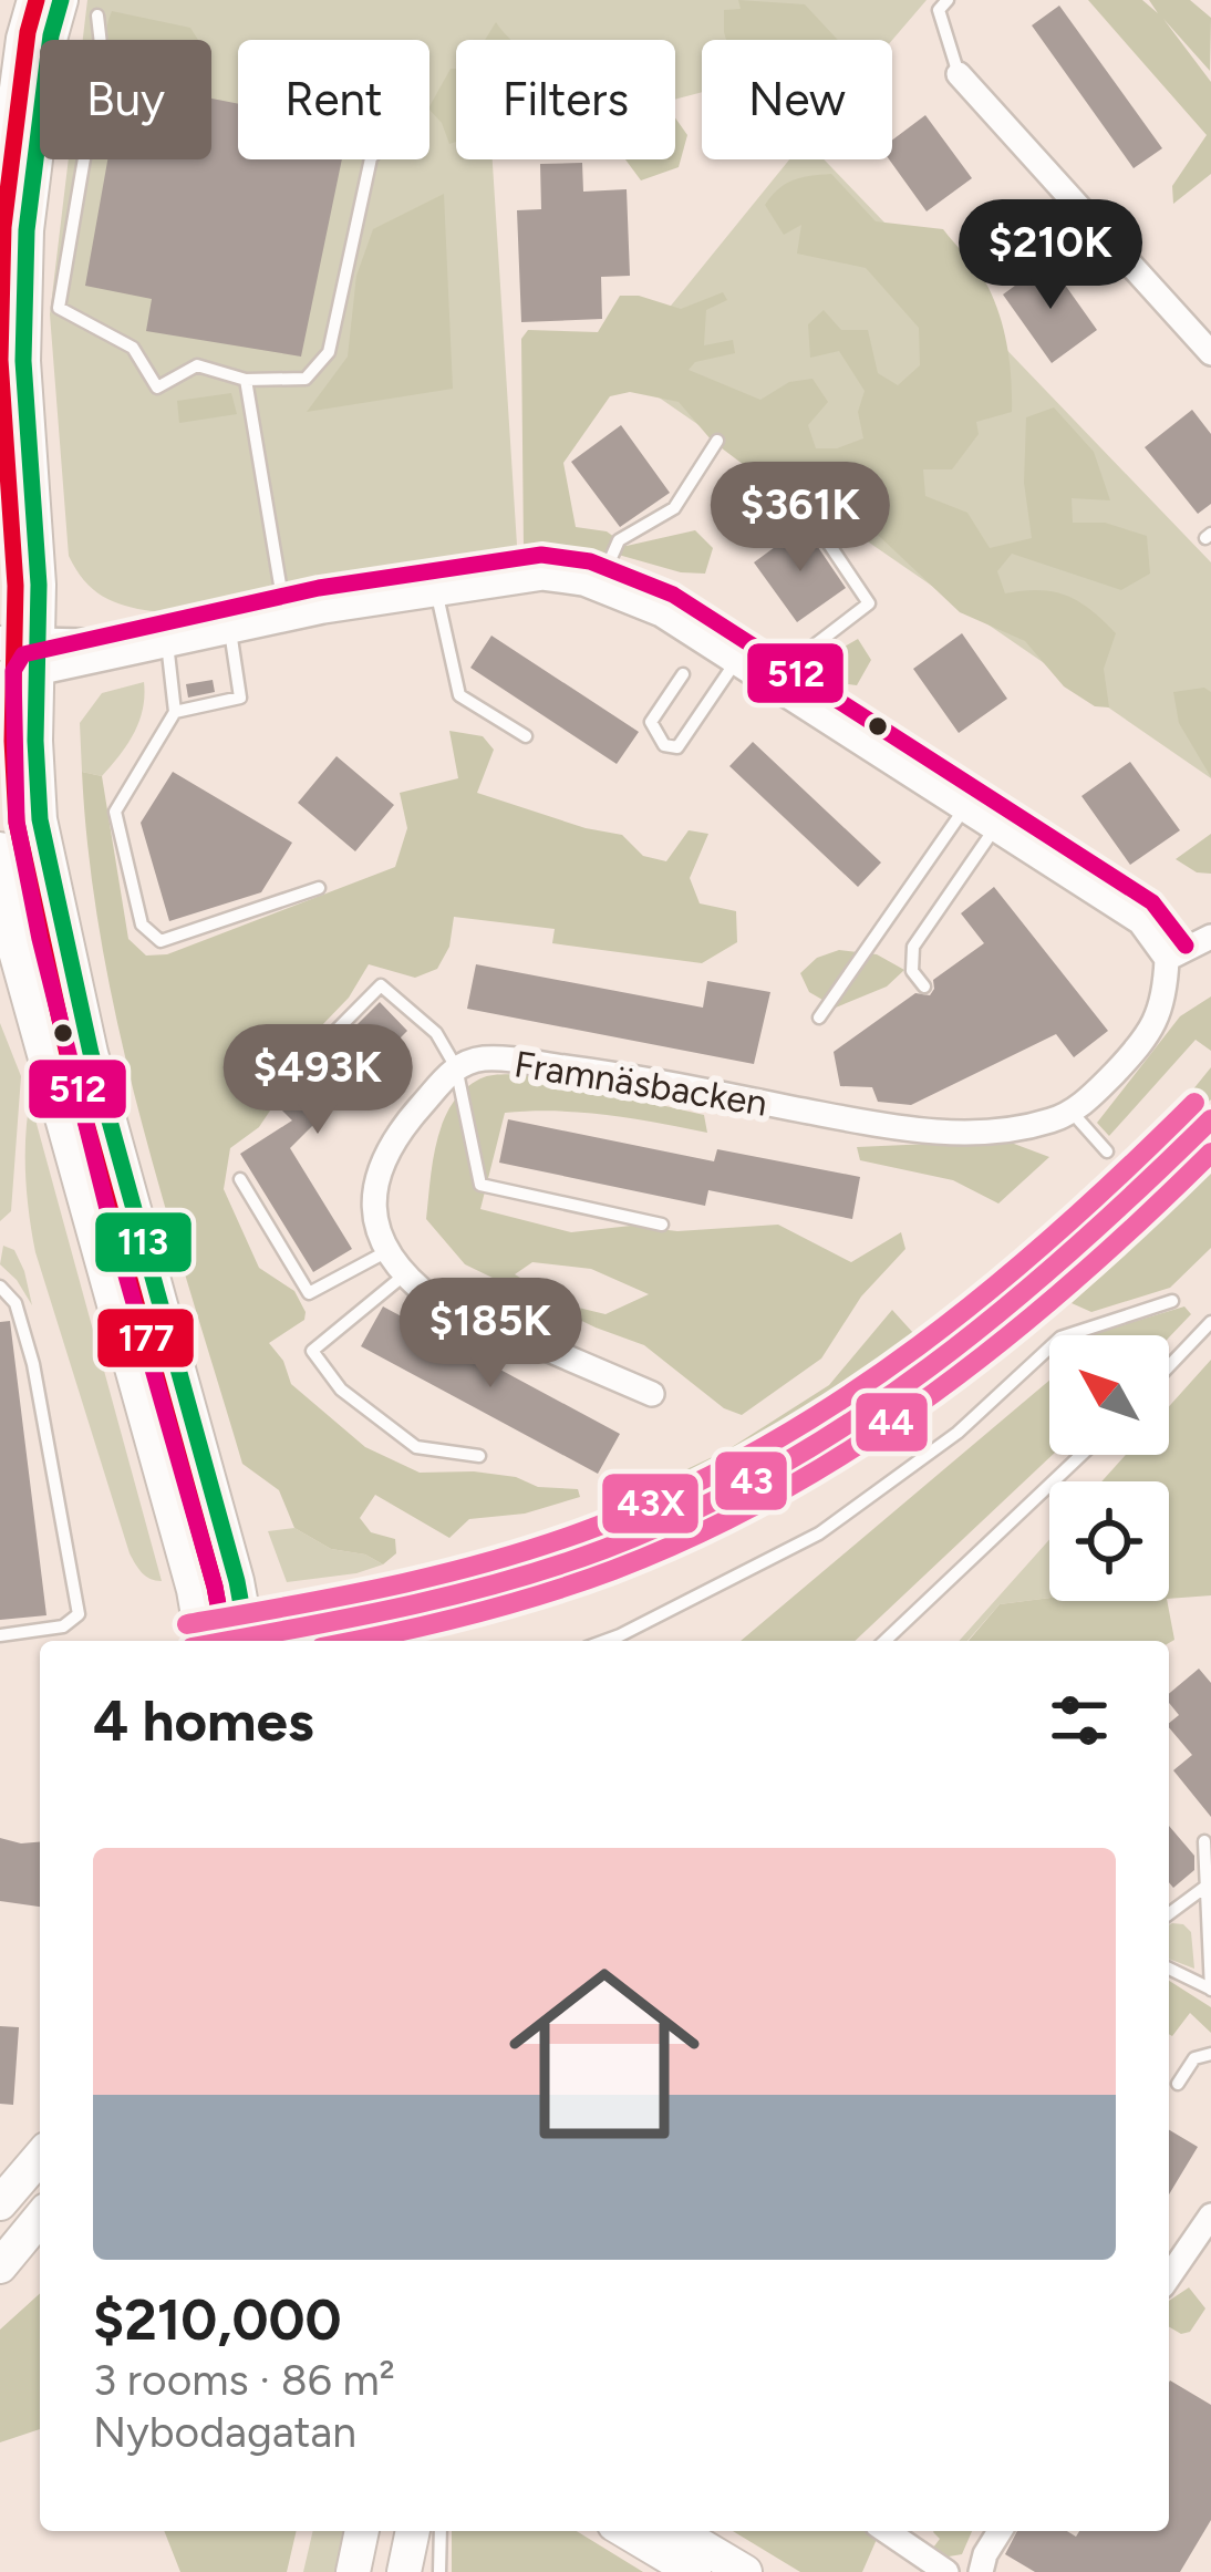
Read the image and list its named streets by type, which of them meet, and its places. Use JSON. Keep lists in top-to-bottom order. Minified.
{"streets":{"street":["Framnäsbacken"]},"lines":["transit line 113","transit line 177","transit line 512","transit line 43X","transit line 43","transit line 44"],"north":"top left","page":{"chip":["Buy","Rent","Filters","New"],"price":["$210K","$361K","$493K","$185K"],"heading":"4 homes","list":[{"name":"$210,000","note":"3 rooms · 86 m² · Nybodagatan"}]}}
